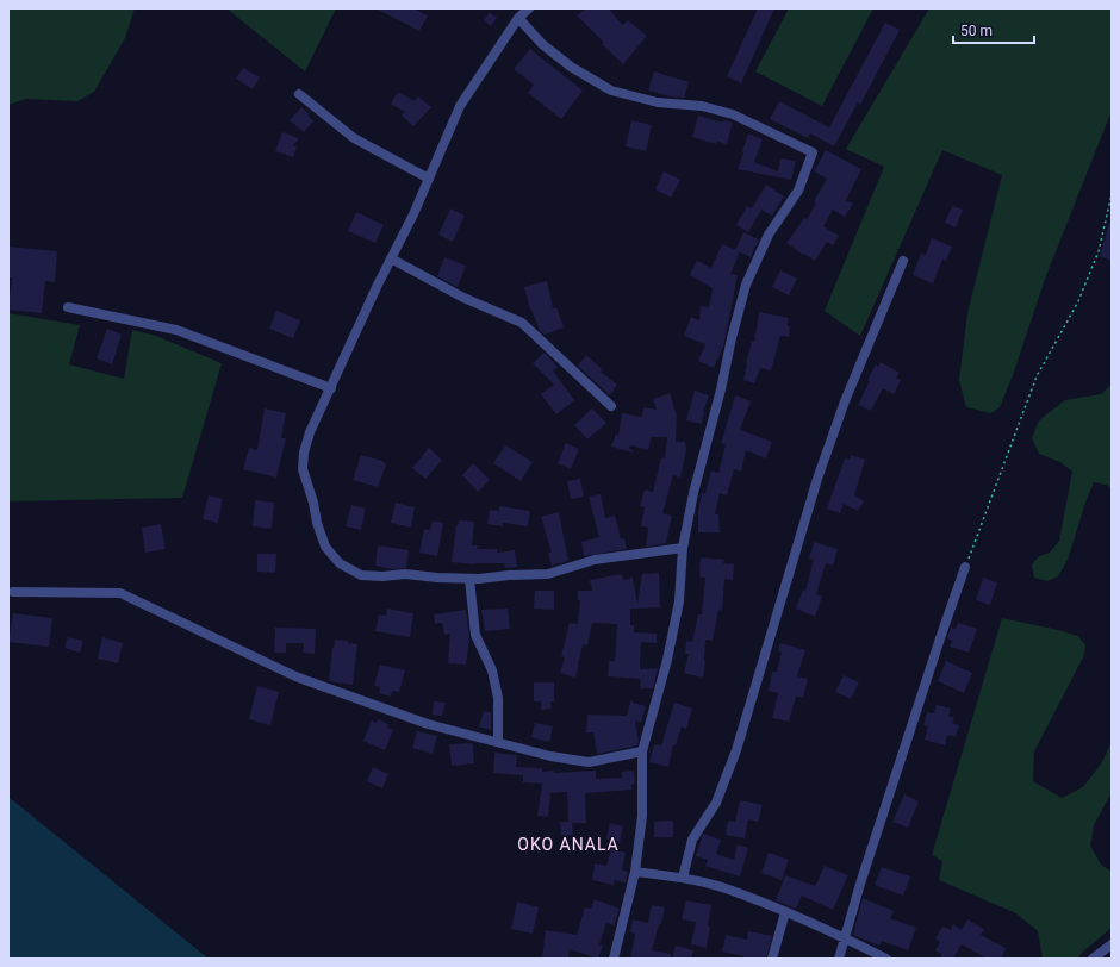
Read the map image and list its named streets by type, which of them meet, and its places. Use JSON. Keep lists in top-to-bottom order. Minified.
{"districts":["OKO ANALA"],"scale_bar":"50 m"}
